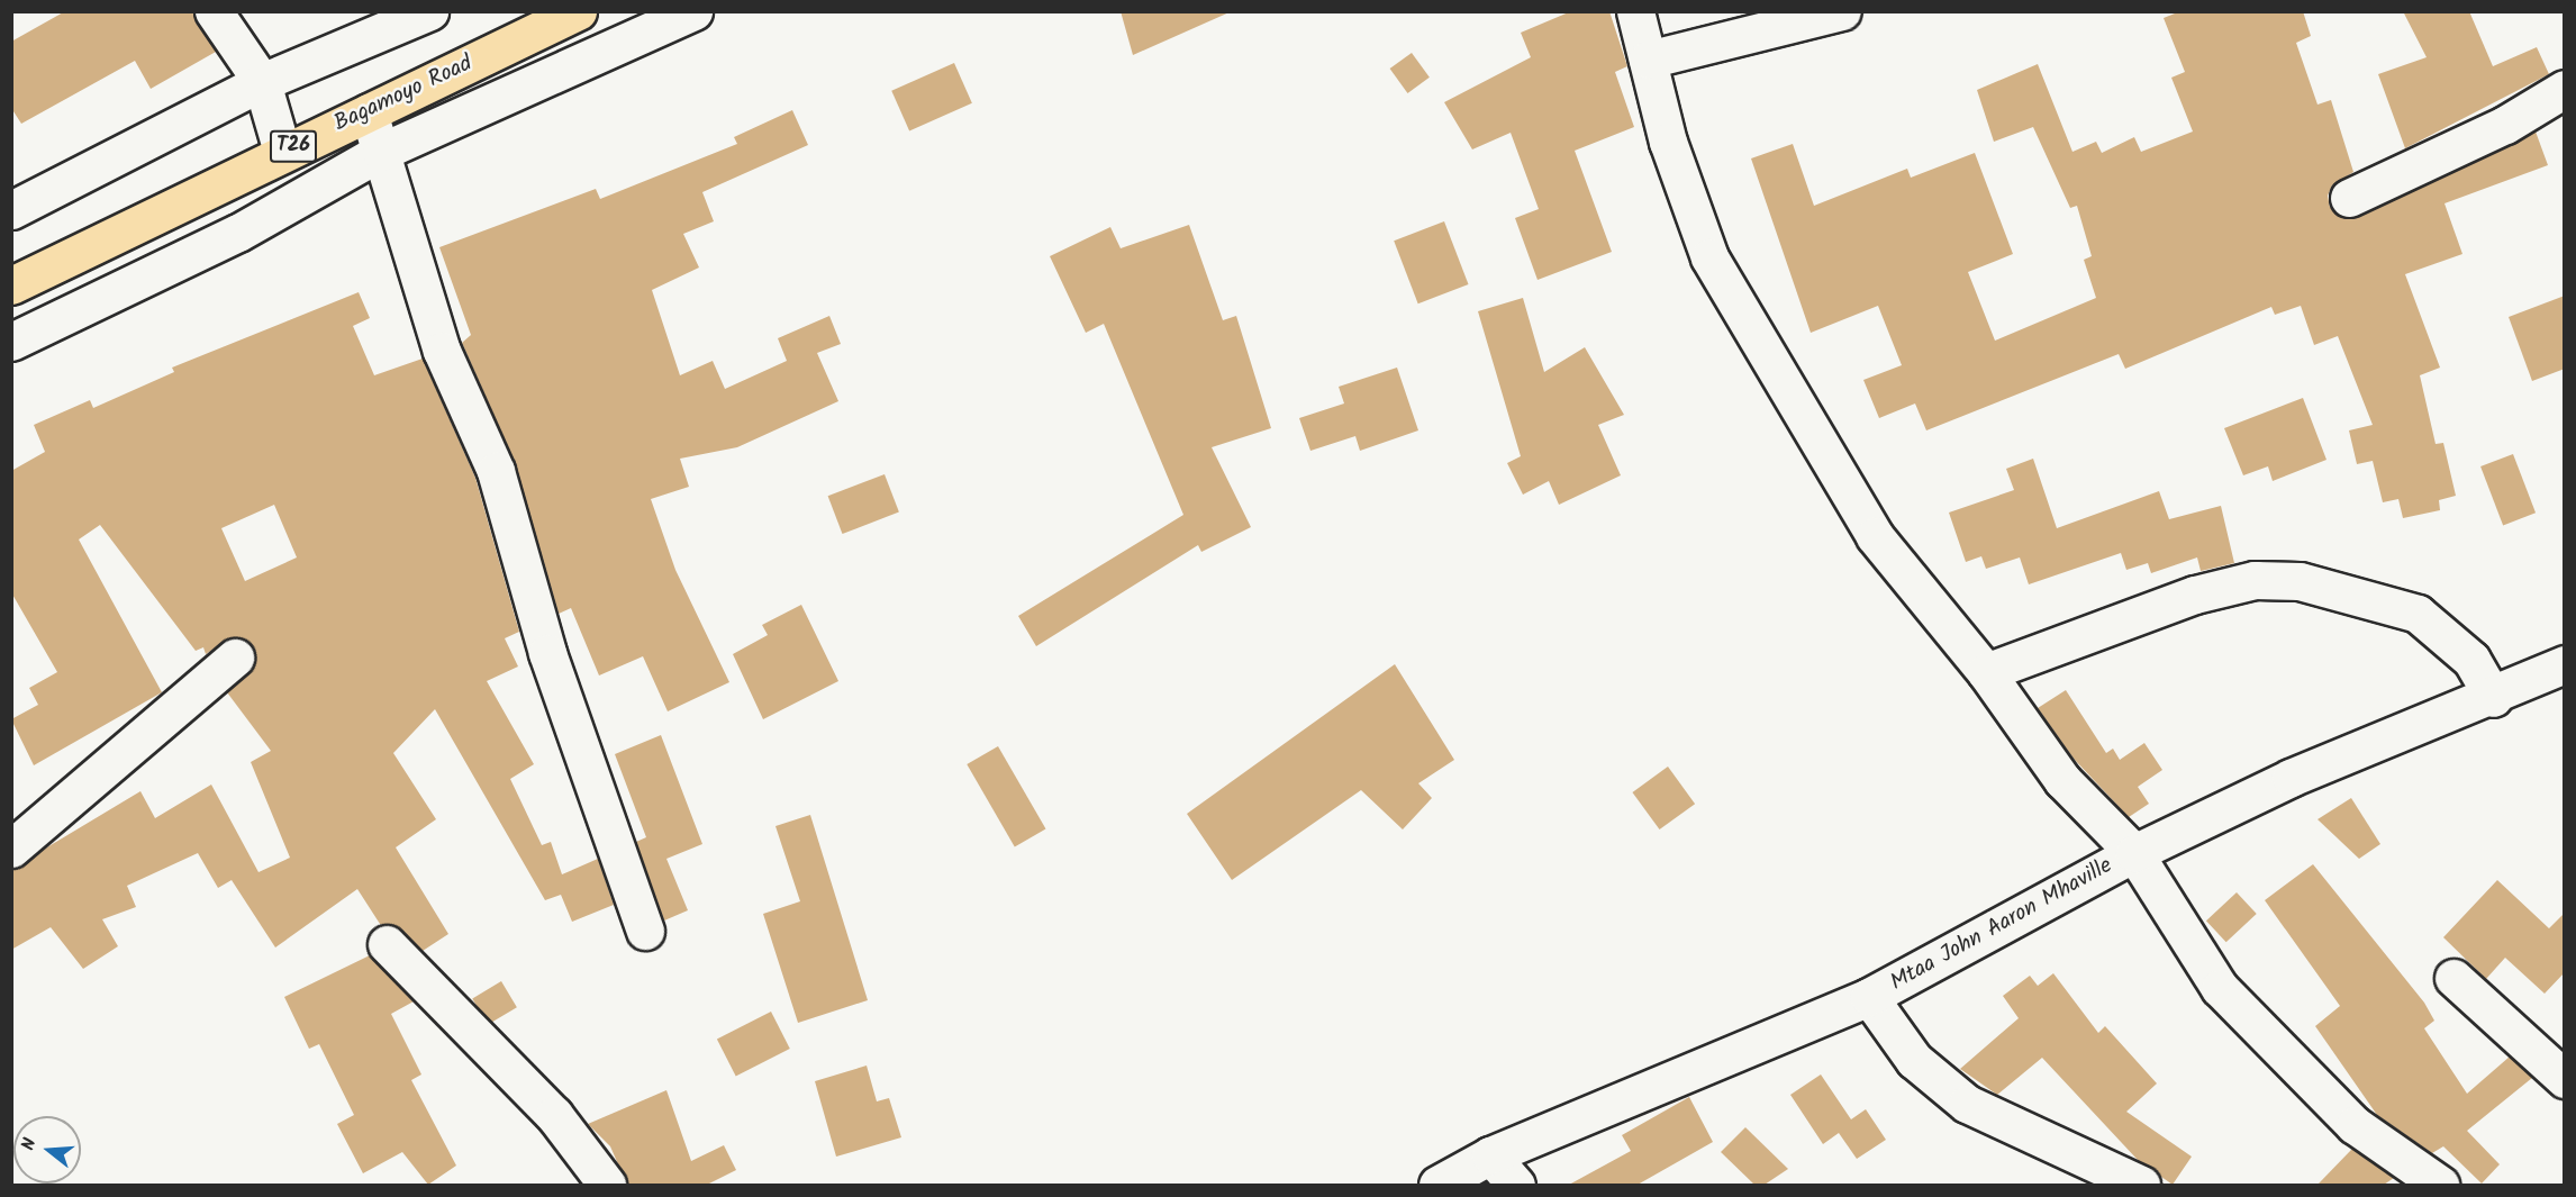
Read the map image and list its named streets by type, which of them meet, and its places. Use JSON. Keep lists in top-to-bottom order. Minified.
{"streets":{"highway":["Bagamoyo Road","T26"],"street":["Mtaa John Aaron Mhaville"]},"north":"left"}
